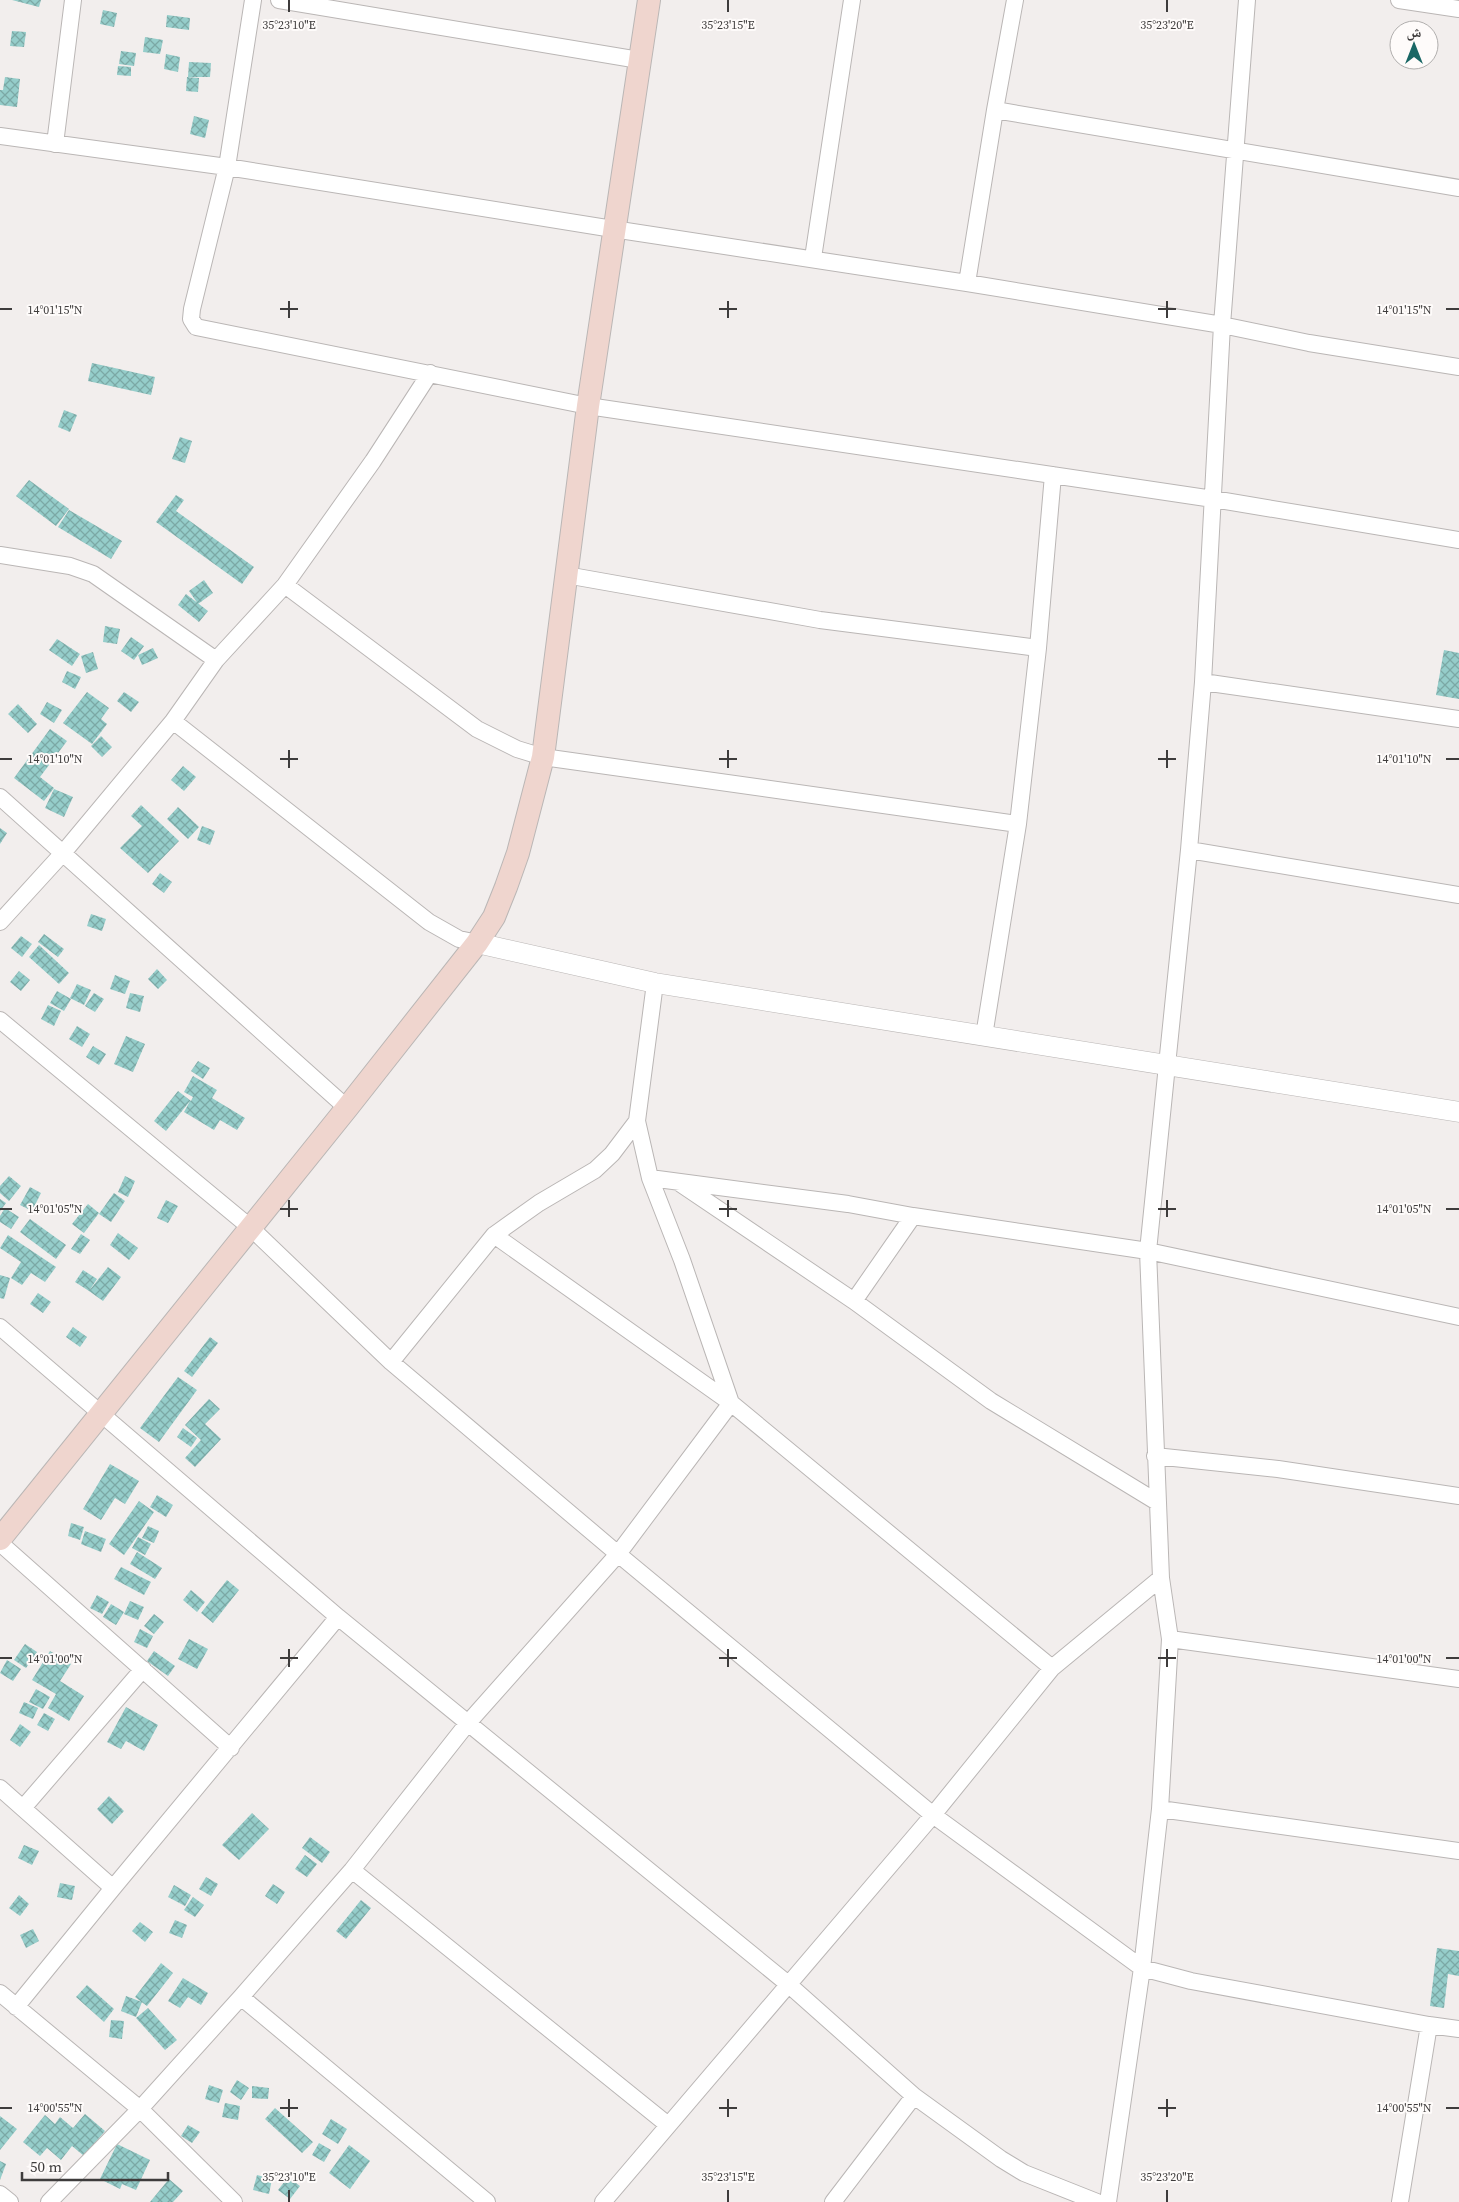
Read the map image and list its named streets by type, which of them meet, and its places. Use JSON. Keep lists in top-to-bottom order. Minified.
{"scale_bar":"50 m","north":"top","coordinates":["35°23'10\"E","35°23'15\"E","35°23'20\"E","14°01'15\"N","14°01'10\"N","14°01'05\"N","14°01'00\"N","14°00'55\"N"]}
